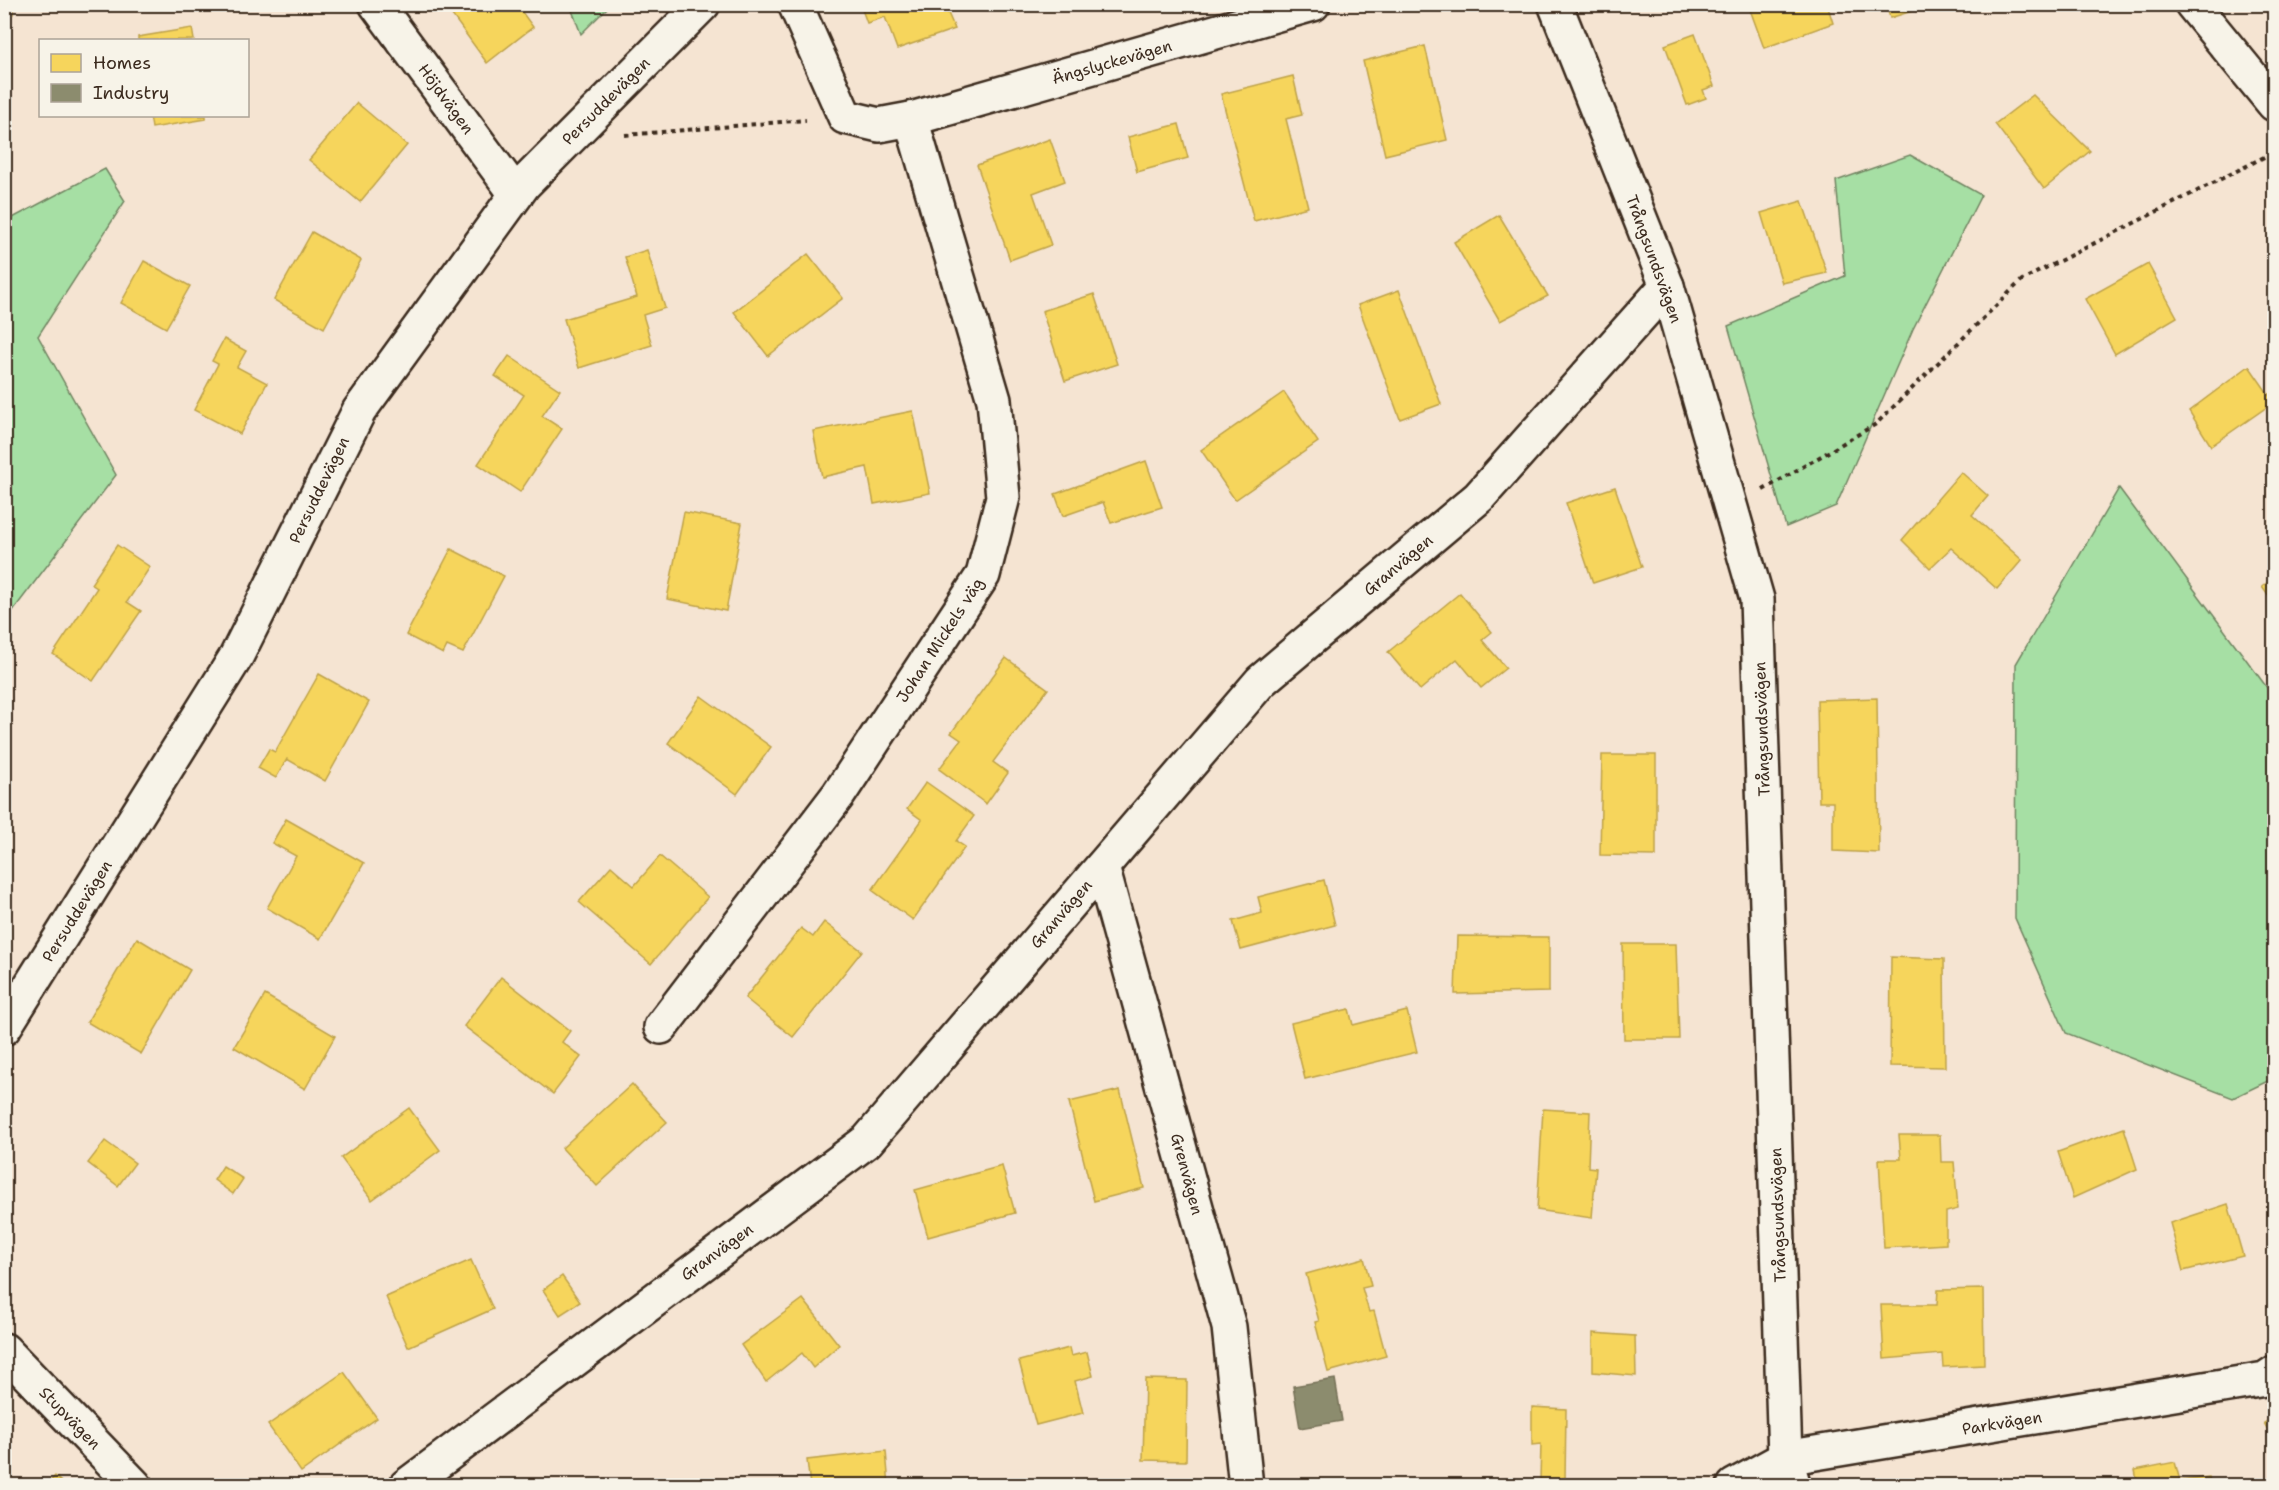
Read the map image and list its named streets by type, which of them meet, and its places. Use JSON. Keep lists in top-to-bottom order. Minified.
{"streets":{"street":["Ängslyckevägen","Höjdvägen","Persuddevägen","Trångsundsvägen","Granvägen","Johan Mickels väg","Grenvägen","Stupvägen","Parkvägen"]},"crossings":[["Ängslyckevägen","Johan Mickels väg"],["Höjdvägen","Persuddevägen"],["Trångsundsvägen","Granvägen"],["Trångsundsvägen","Parkvägen"],["Granvägen","Grenvägen"]],"legend":["Homes","Industry"]}
